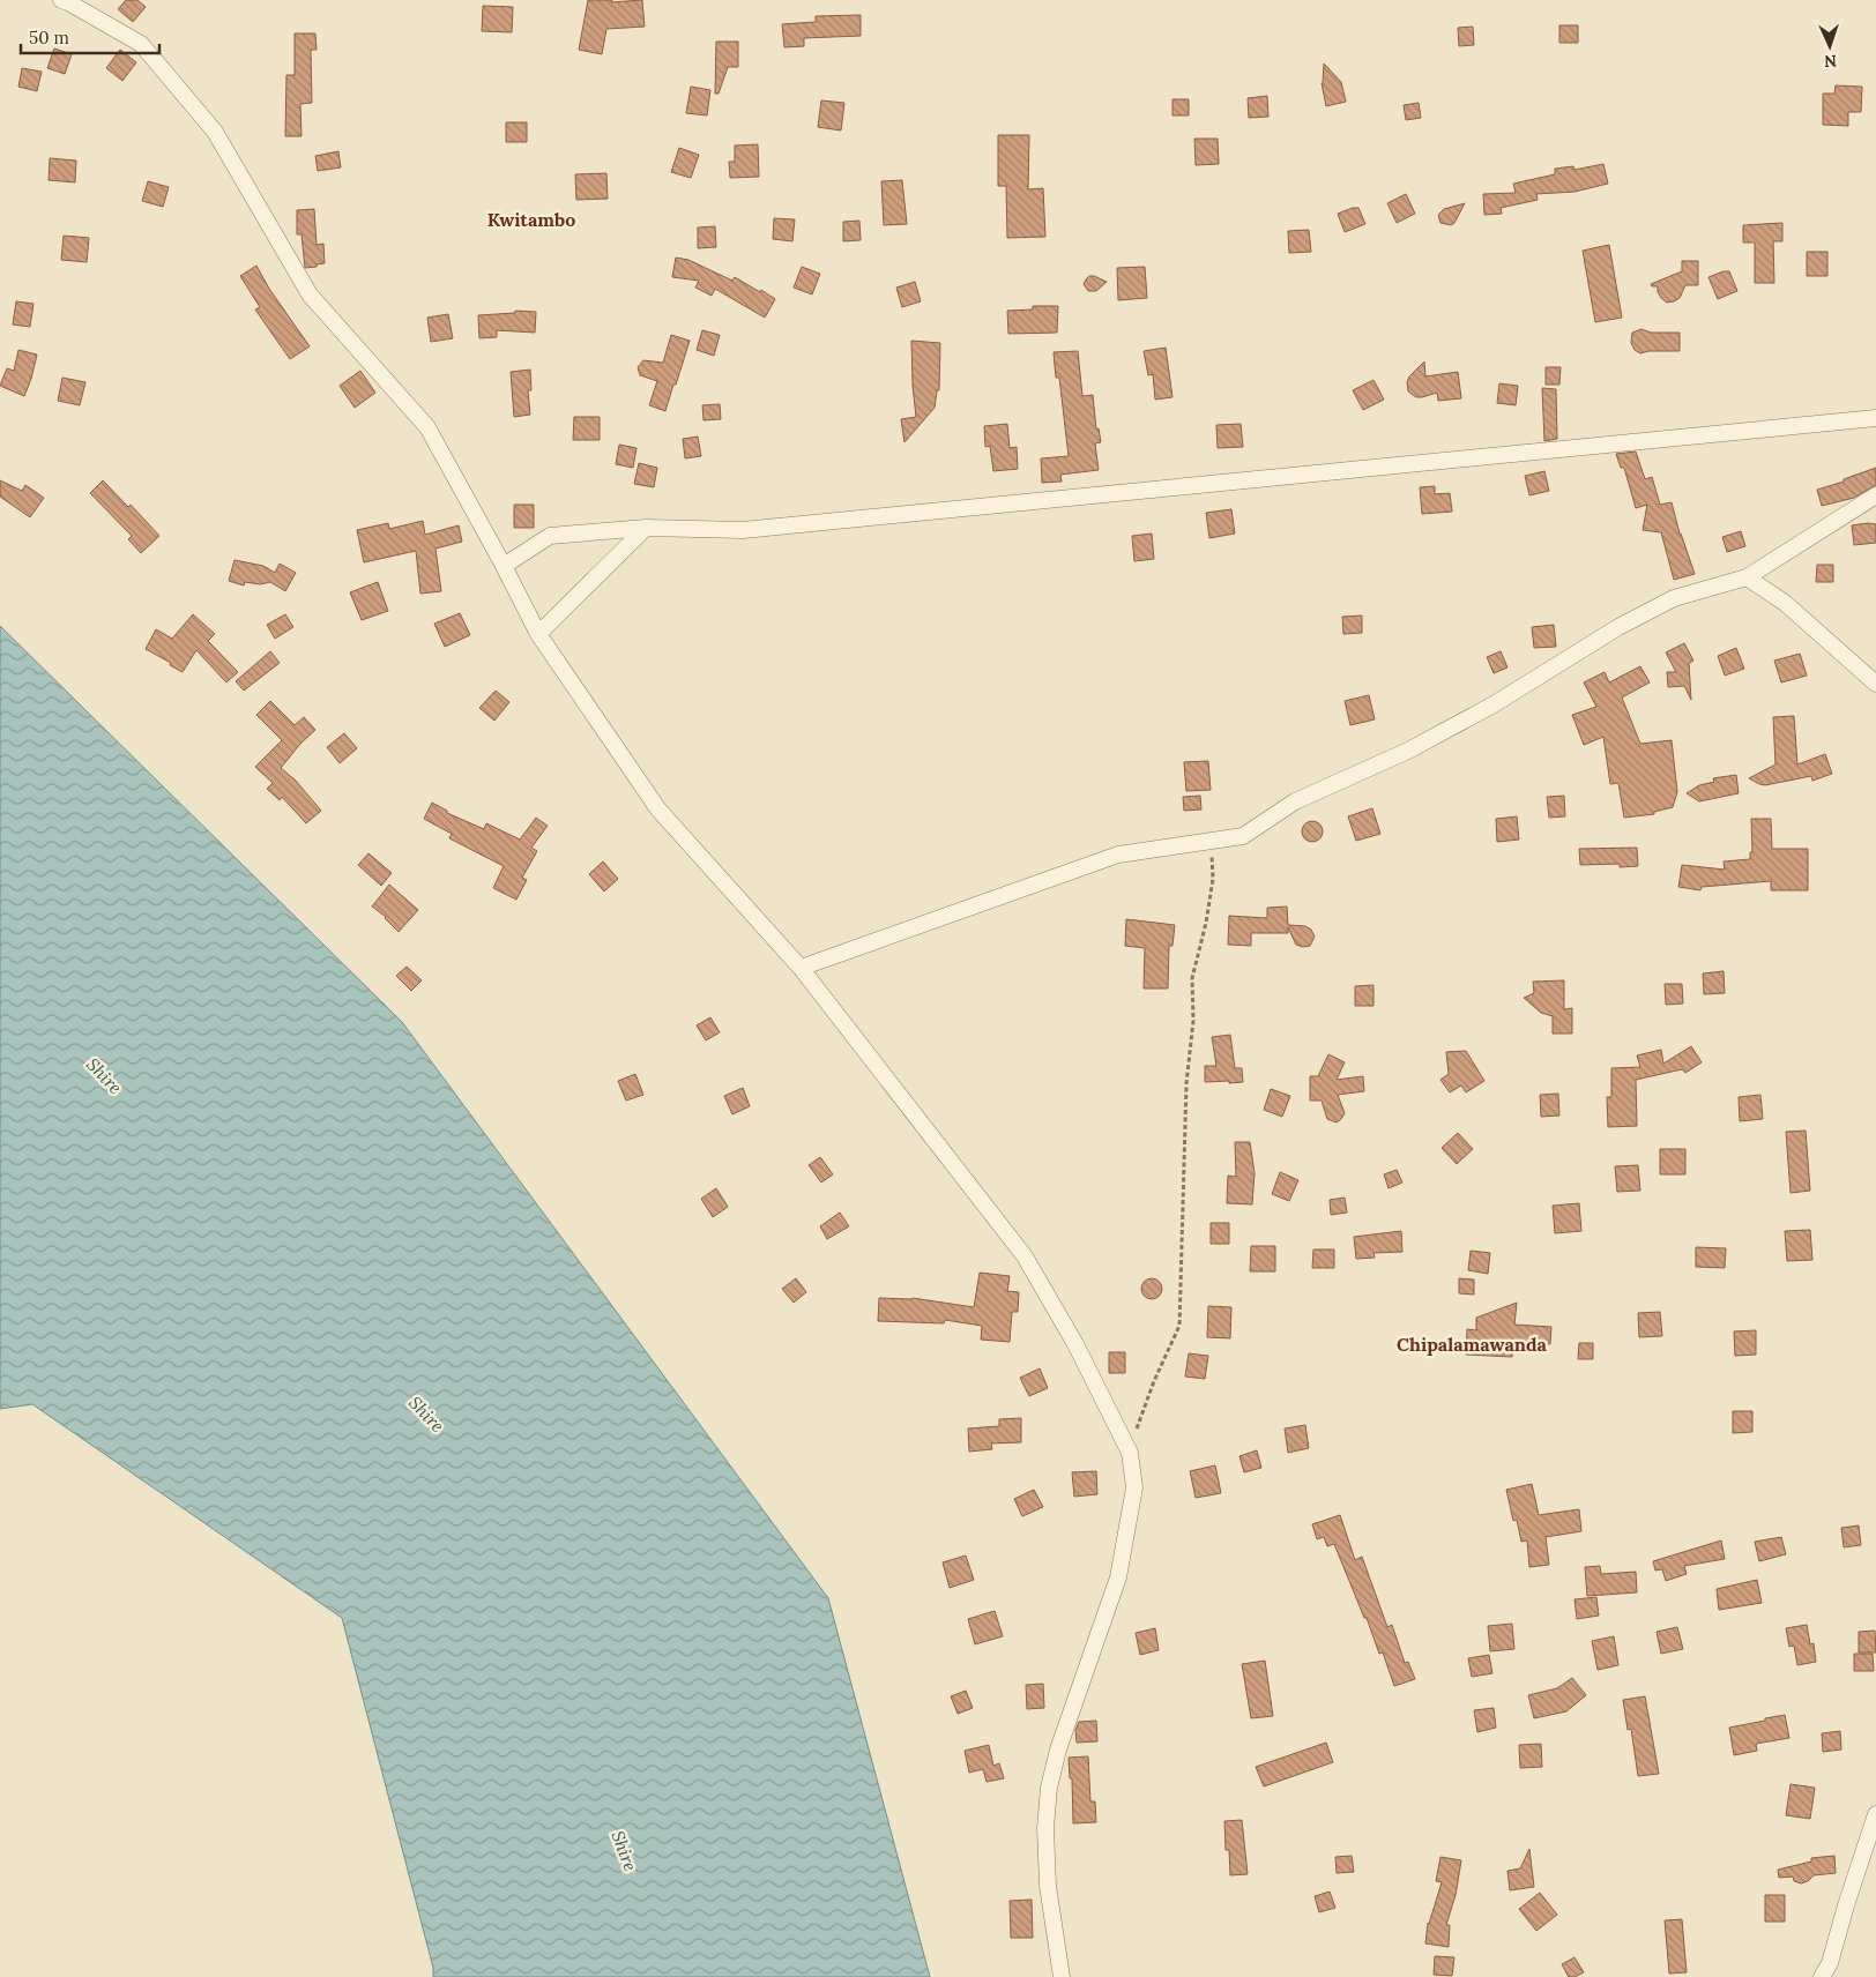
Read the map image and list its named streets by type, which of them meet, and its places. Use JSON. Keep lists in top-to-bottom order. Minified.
{"districts":["Kwitambo","Chipalamawanda"],"water":["Shire"],"scale_bar":"50 m","north":"bottom"}
